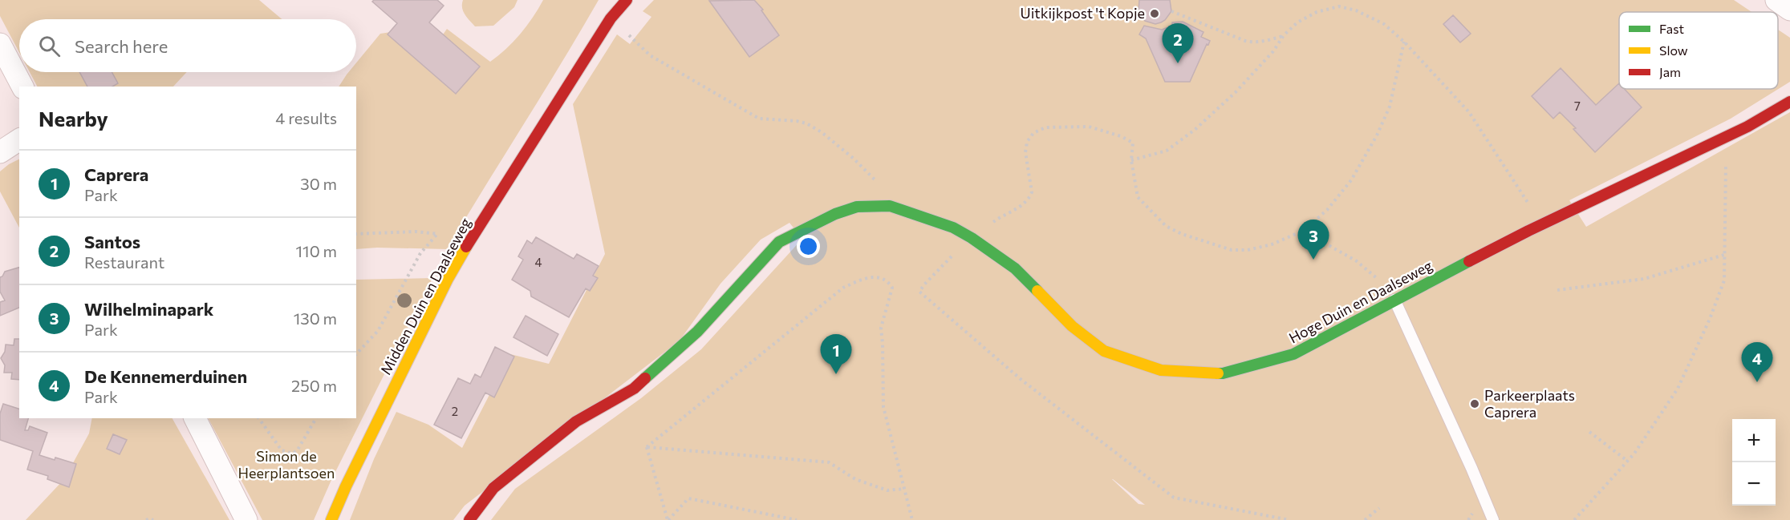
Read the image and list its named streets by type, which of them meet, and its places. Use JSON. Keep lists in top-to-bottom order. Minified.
{"streets":{"street":["Midden Duin en Daalseweg","Hoge Duin en Daalseweg"]},"parks":["Simon de Heerplantsoen"],"places":["Uitkijkpost 't Kopje","Parkeerplaats Caprera"],"house_numbers":["7","4","2"],"legend":["Fast","Slow","Jam"],"page":{"search":"Search here","pins":["2","3","1","4"],"heading":["Nearby","4 results"],"list":[{"mark":"1","name":"Caprera","note":"Park","value":"30 m"},{"mark":"2","name":"Santos","note":"Restaurant","value":"110 m"},{"mark":"3","name":"Wilhelminapark","note":"Park","value":"130 m"},{"mark":"4","name":"De Kennemerduinen","note":"Park","value":"250 m"}],"map_buttons":["+","−"]}}
